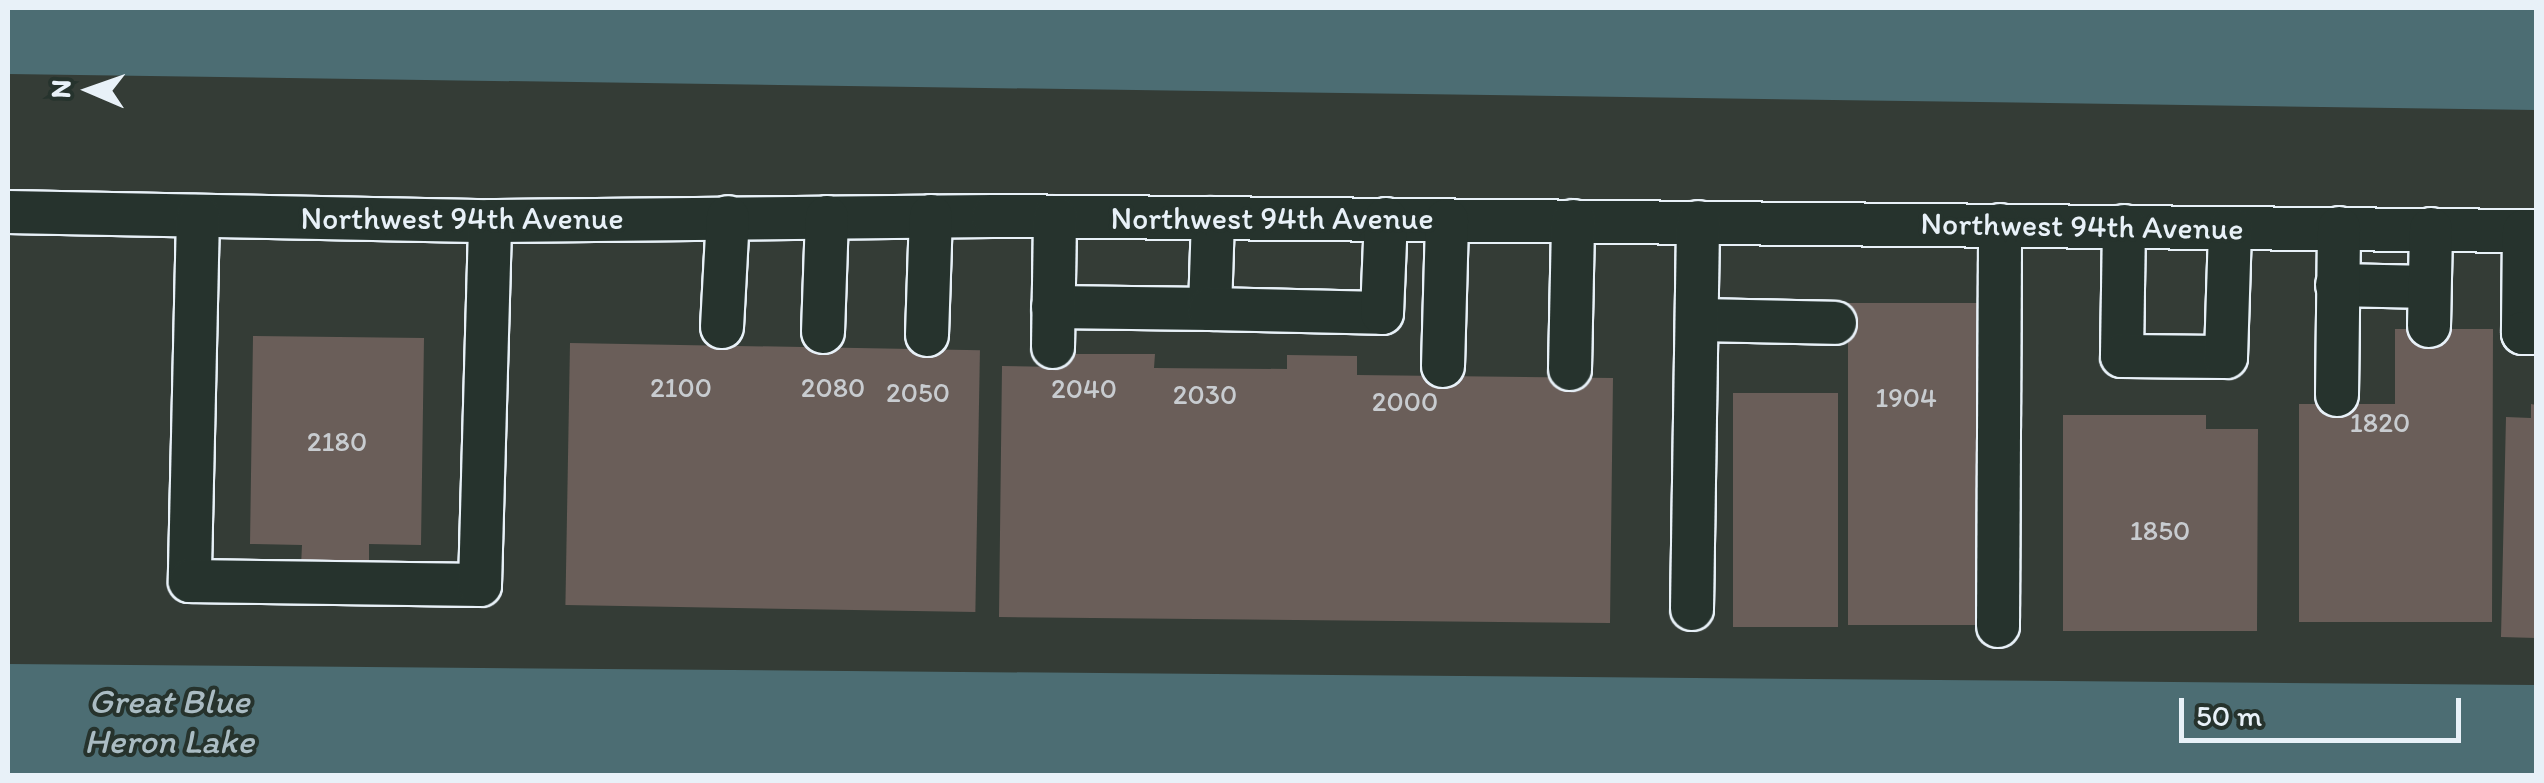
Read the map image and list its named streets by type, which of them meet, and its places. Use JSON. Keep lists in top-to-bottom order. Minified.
{"streets":{"street":["Northwest 94th Avenue"]},"water":["Great Blue Heron Lake"],"house_numbers":["2100","2080","2040","2050","2030","1904","2000","1820","2180","1850"],"scale_bar":"50 m","north":"left"}
